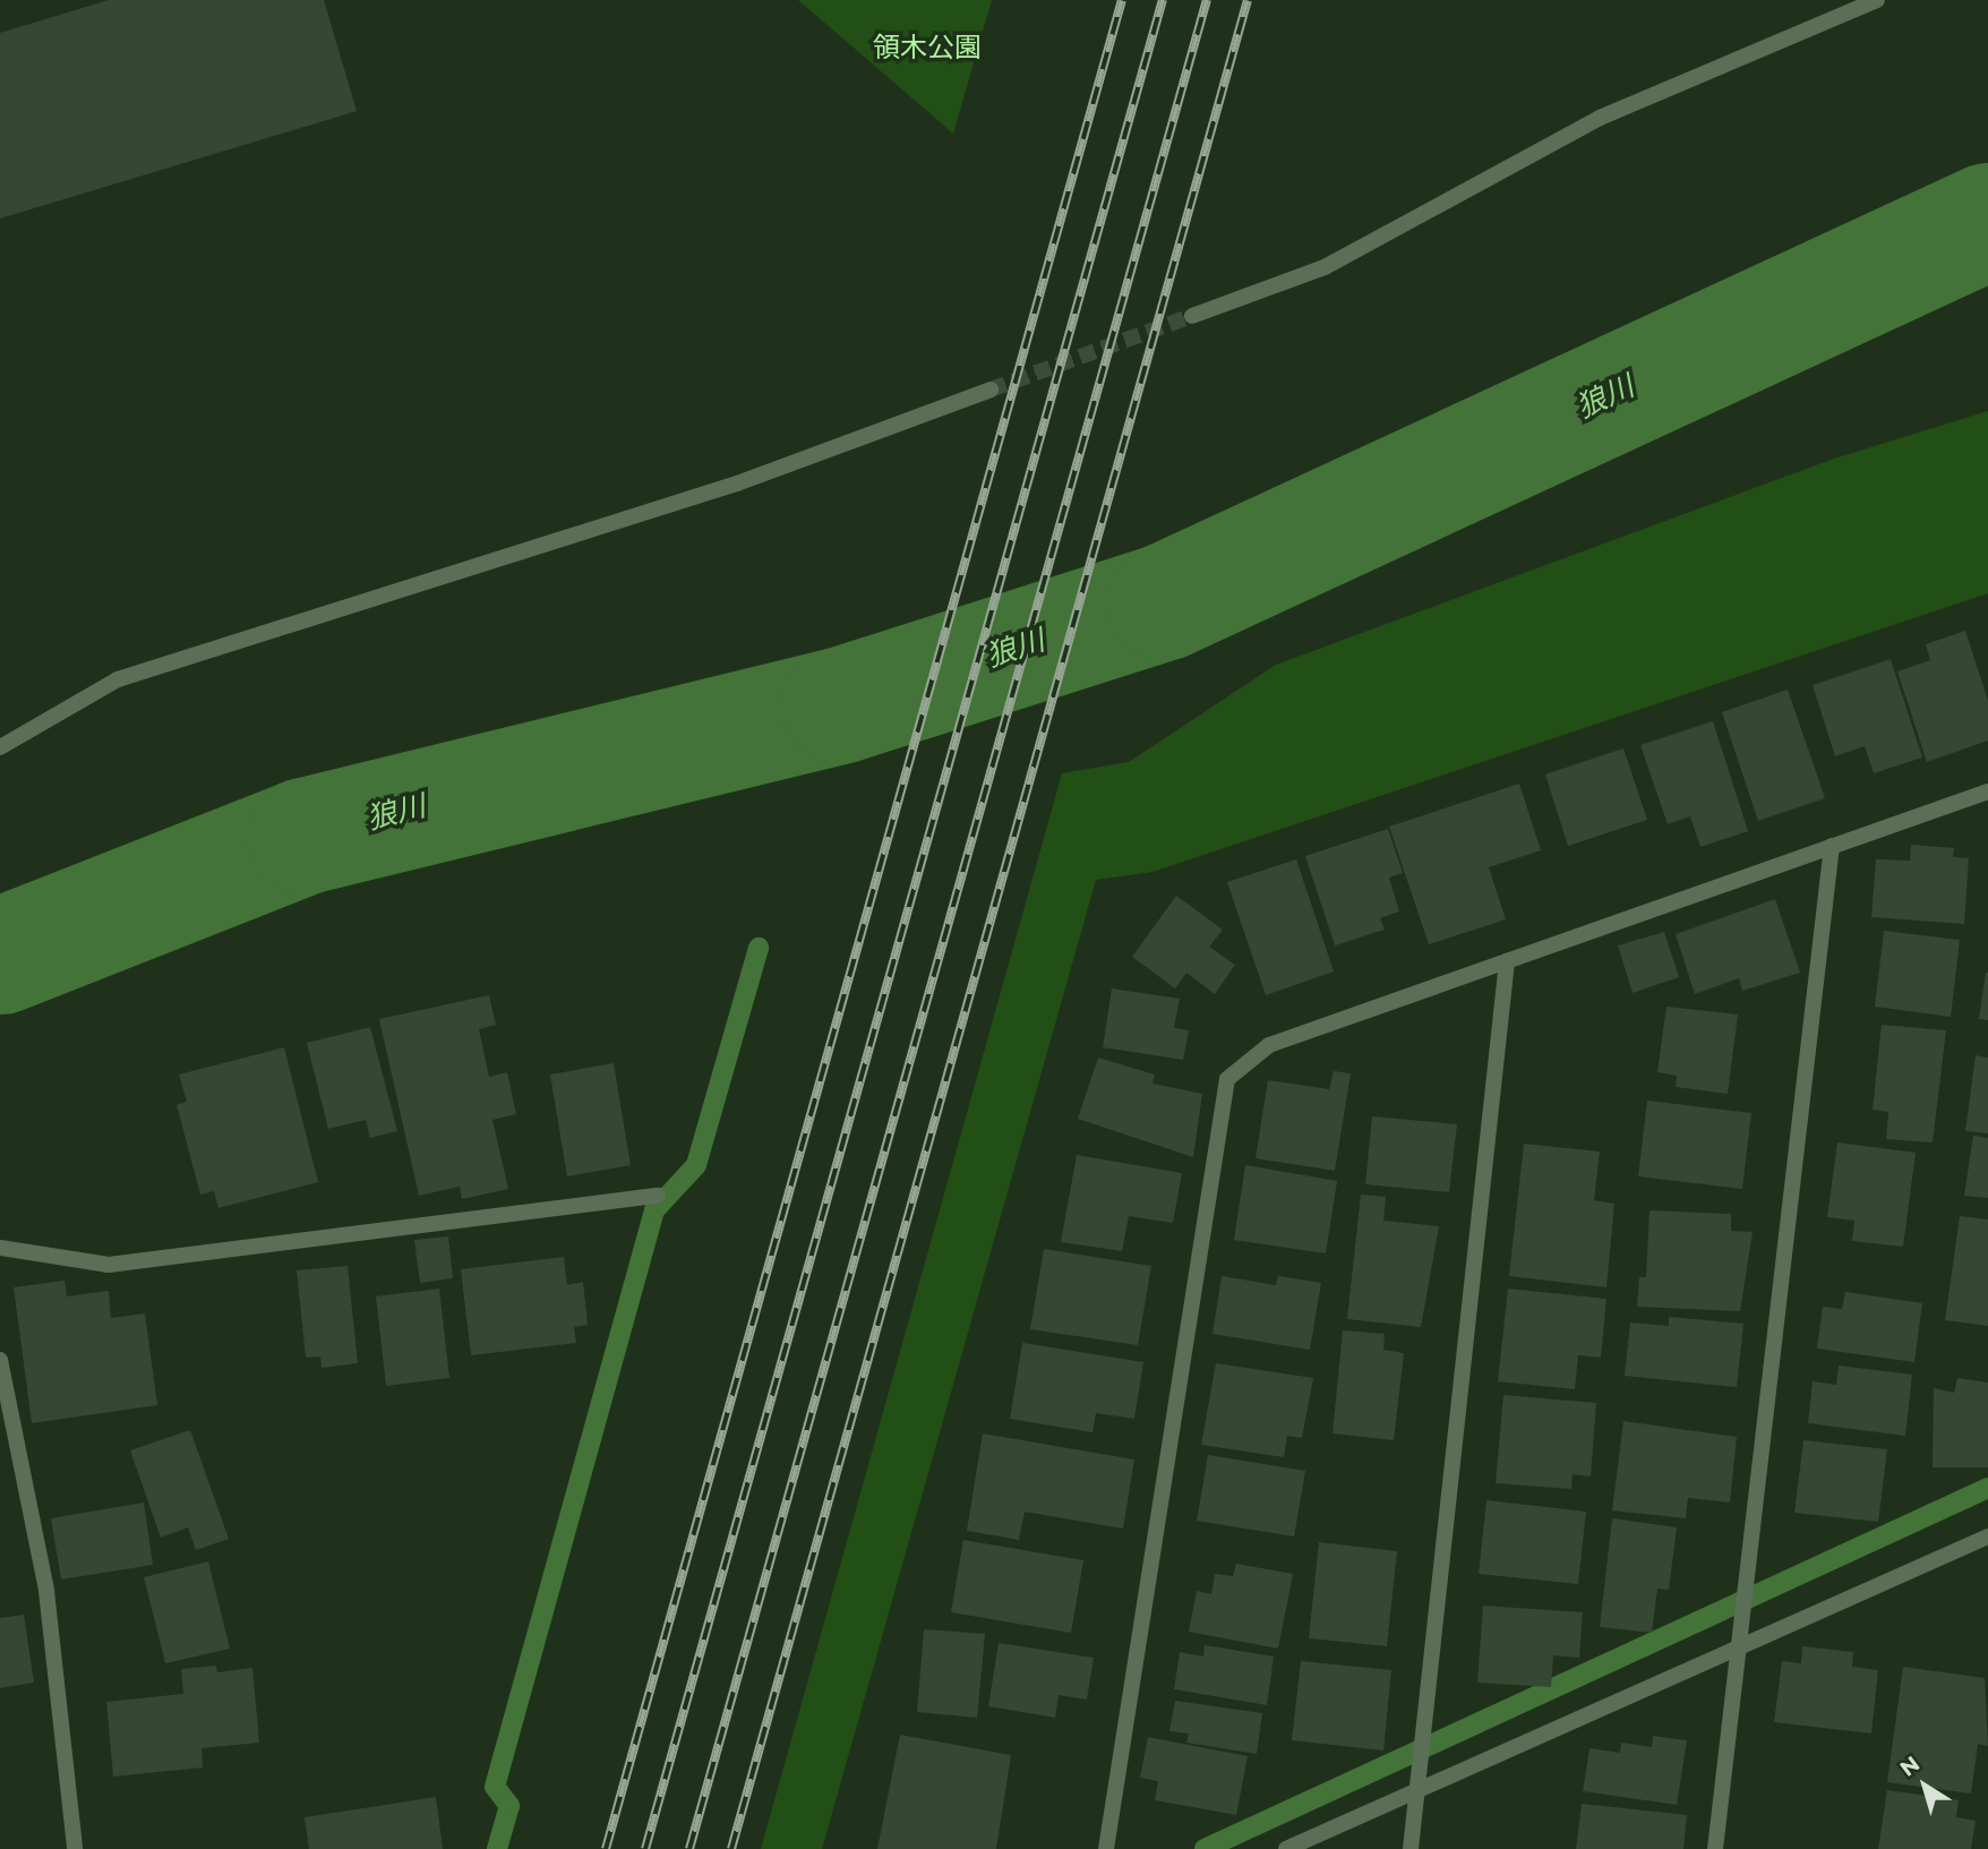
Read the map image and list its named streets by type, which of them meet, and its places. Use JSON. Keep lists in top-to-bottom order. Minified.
{"water":["狼川"],"parks":["領木公園"],"north":"top left"}
